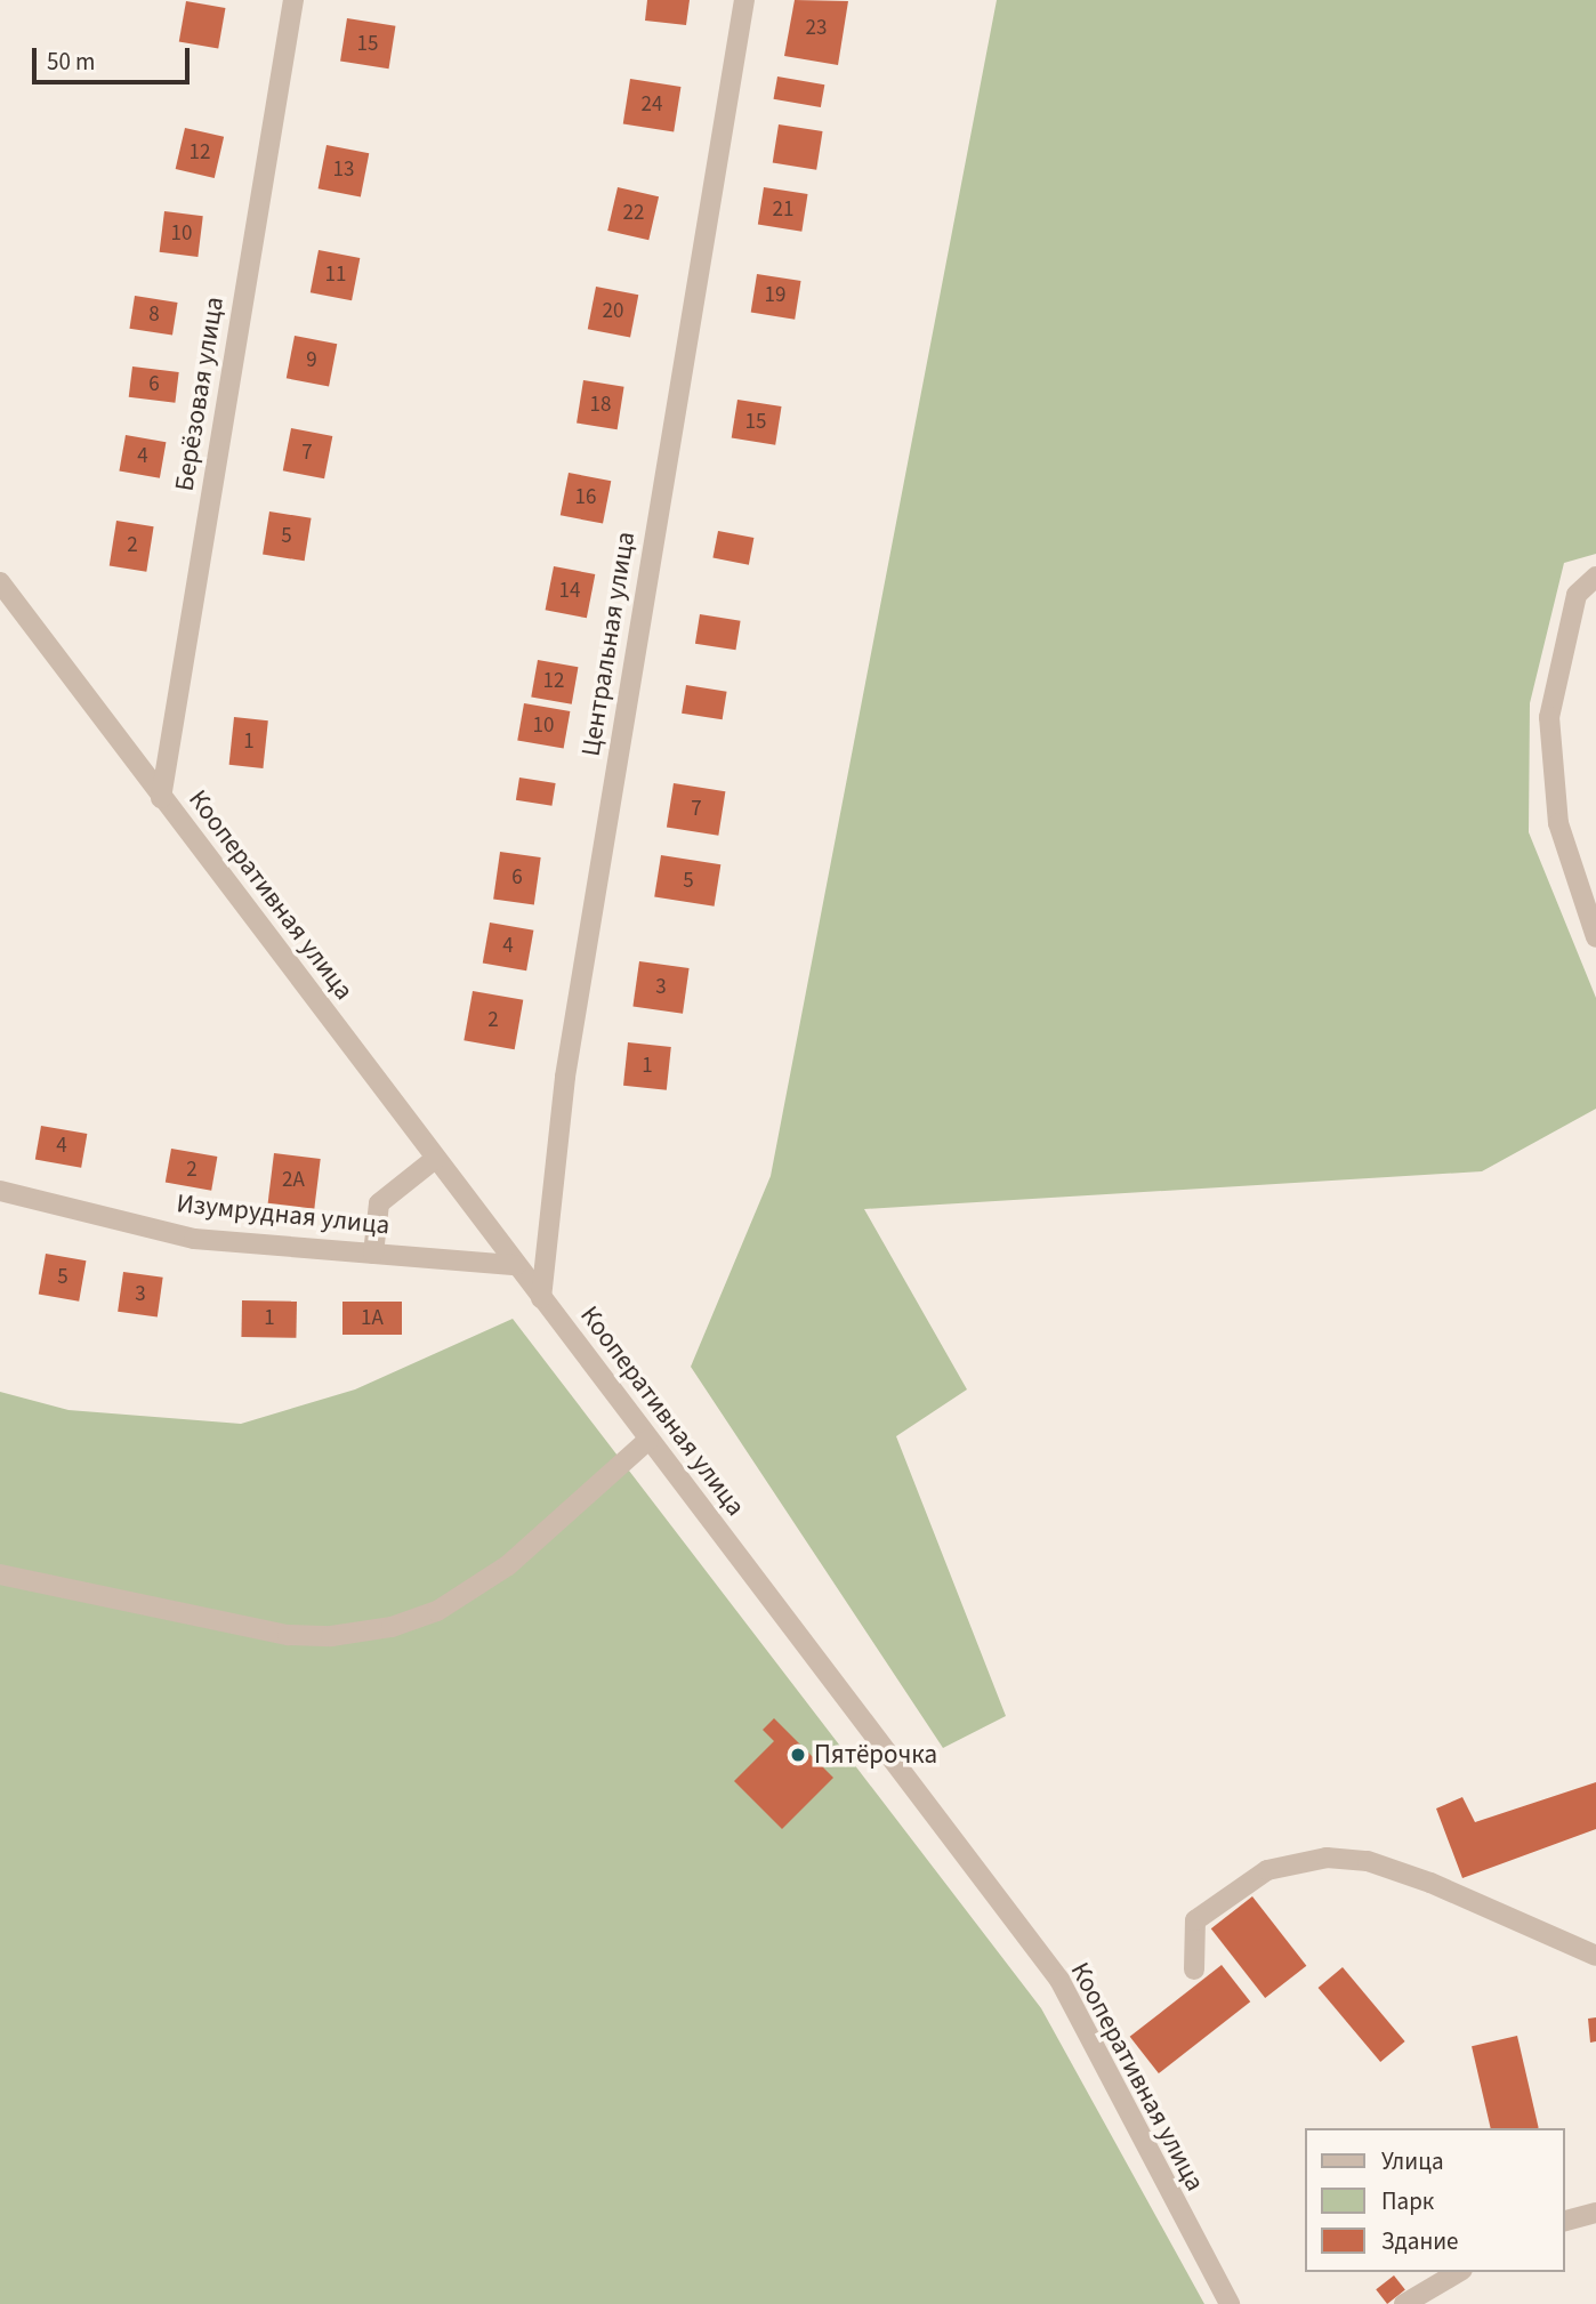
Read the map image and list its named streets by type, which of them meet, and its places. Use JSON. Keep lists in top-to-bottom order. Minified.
{"streets":{"street":["Берёзовая улица","Центральная улица","Кооперативная улица","Изумрудная улица"]},"crossings":[["Берёзовая улица","Кооперативная улица"],["Центральная улица","Кооперативная улица"],["Кооперативная улица","Изумрудная улица"]],"places":["Пятёрочка"],"house_numbers":["23","15","24","12","13","21","22","10","11","19","20","8","9","6","18","15","7","4","16","5","2","14","12","10","1","7","6","5","4","3","2","1","4","2","2А","5","3","1","1А"],"legend":["Улица","Парк","Здание"],"scale_bar":"50 m"}
